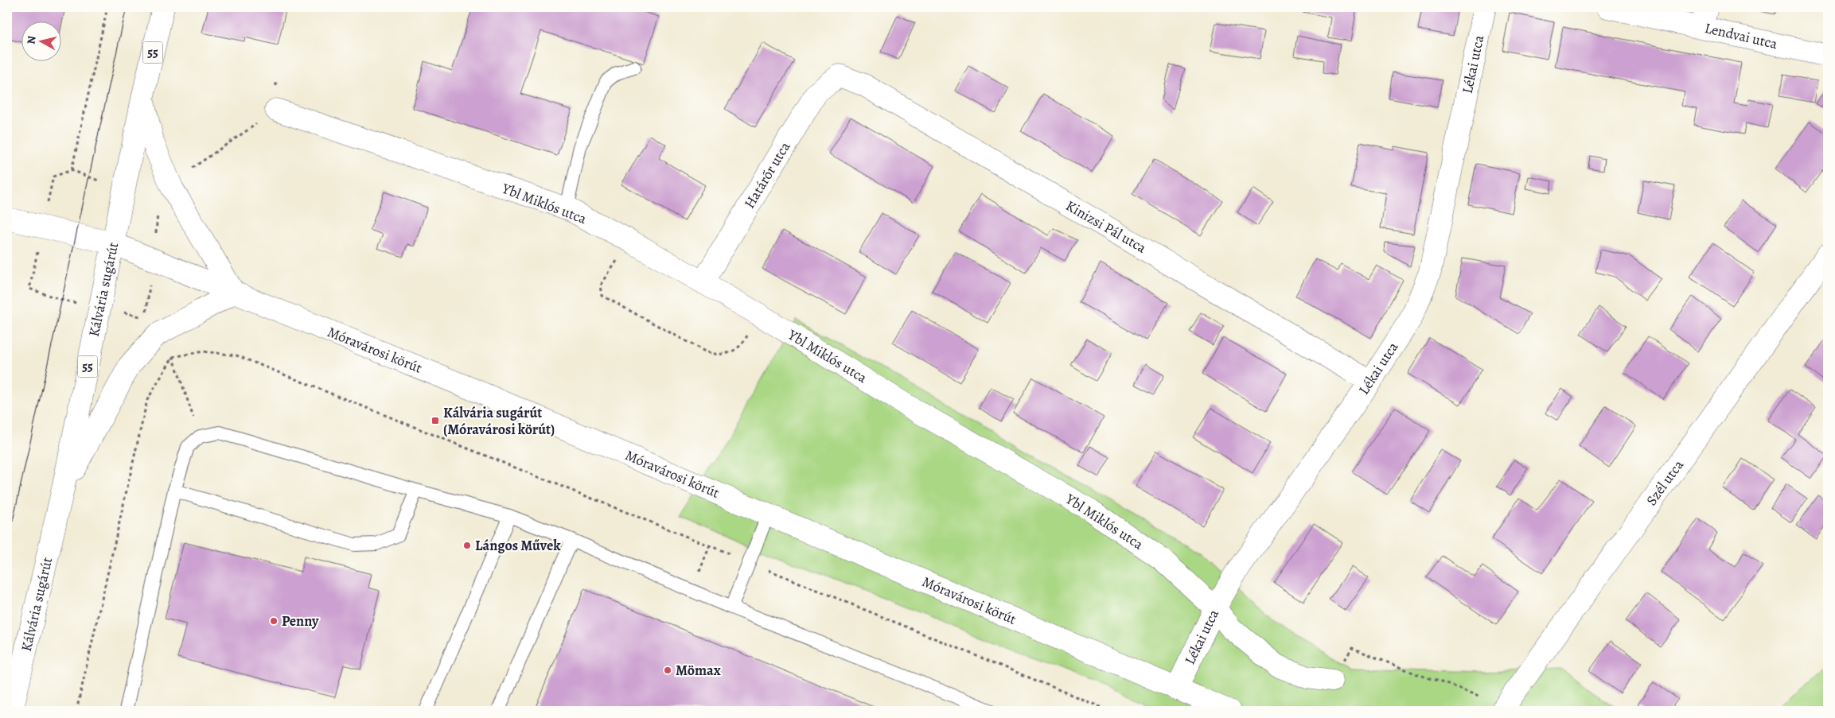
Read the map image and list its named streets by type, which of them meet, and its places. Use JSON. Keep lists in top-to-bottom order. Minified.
{"streets":{"street":["Lendvai utca","55","Lékai utca","Határőr utca","Ybl Miklós utca","Kinizsi Pál utca","Kálvária sugárút","Móravárosi körút","Szél utca"]},"crossings":[["Lékai utca","Ybl Miklós utca"],["Lékai utca","Kinizsi Pál utca"],["Lékai utca","Móravárosi körút"],["Határőr utca","Ybl Miklós utca"],["Határőr utca","Kinizsi Pál utca"],["Kálvária sugárút","Móravárosi körút"]],"places":{"transit":["Kálvária sugárút (Móravárosi körút)"],"other":["Lángos Művek","Penny","Mömax"]},"north":"left"}
